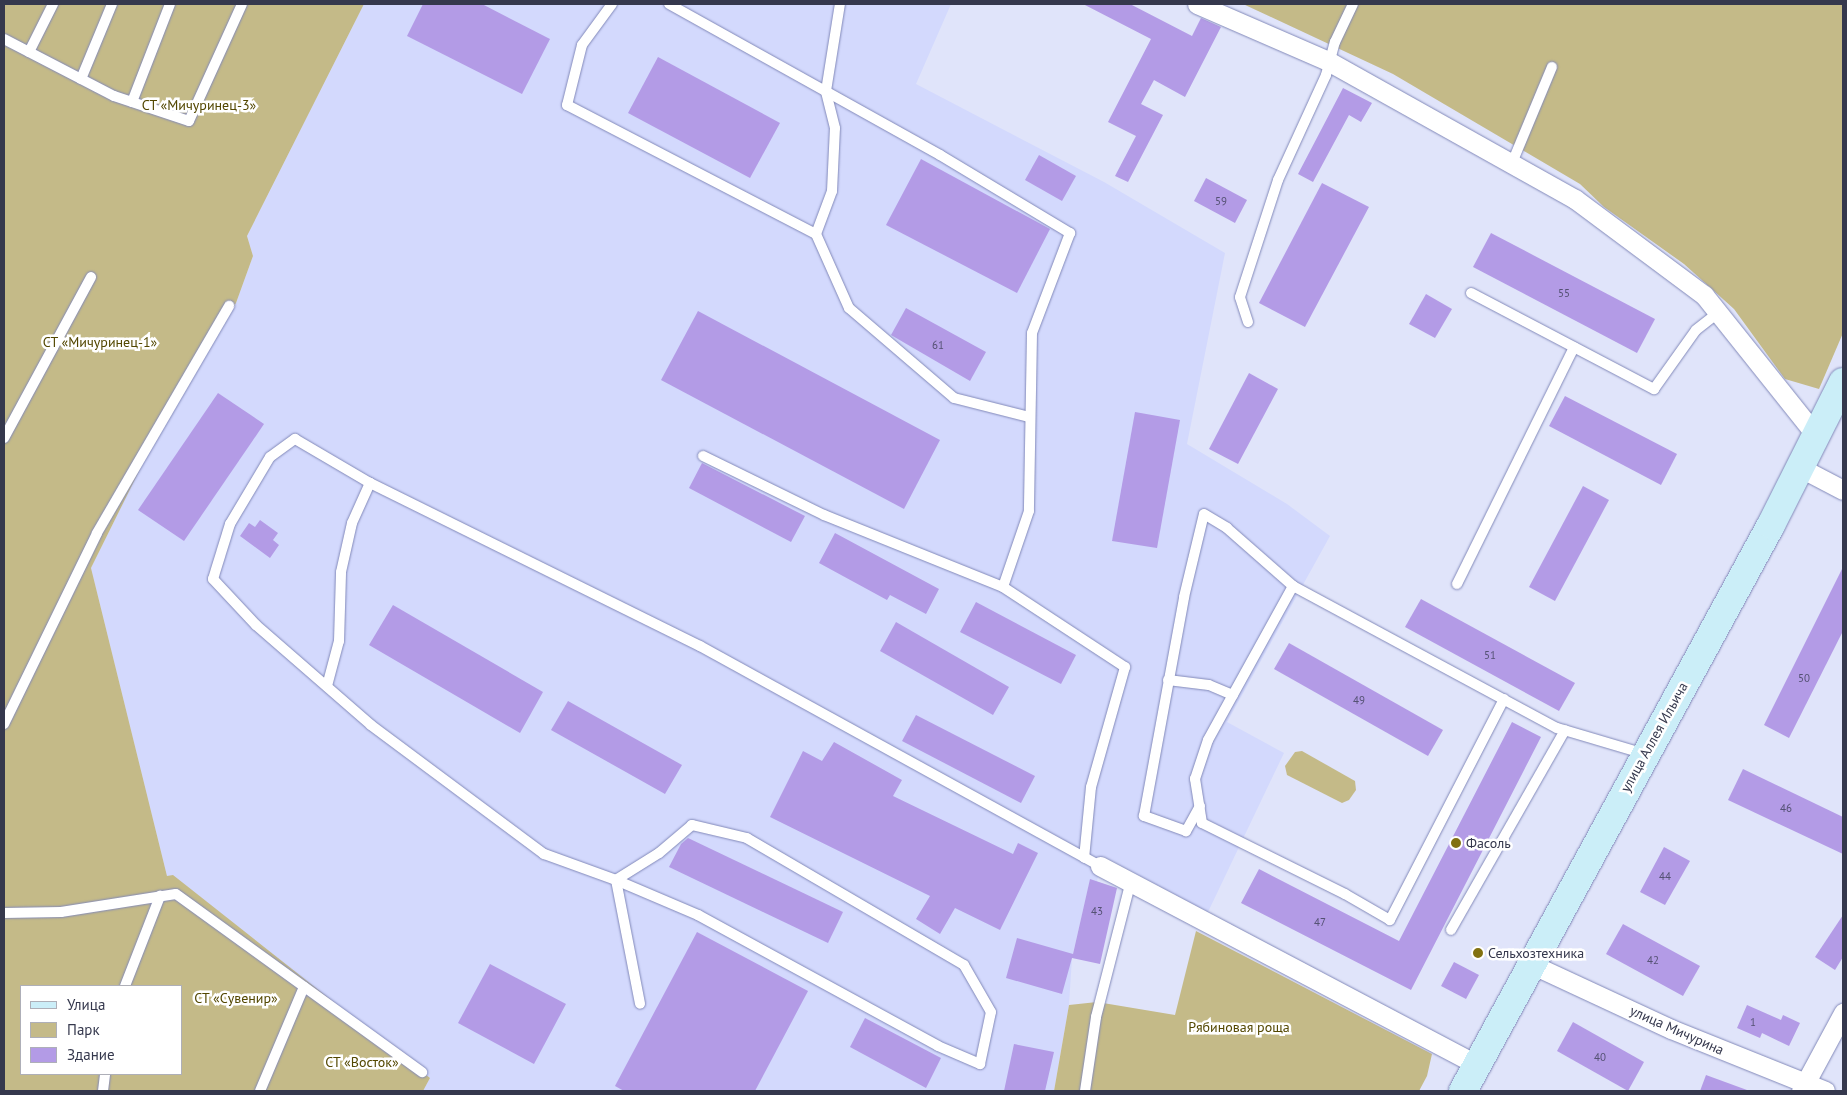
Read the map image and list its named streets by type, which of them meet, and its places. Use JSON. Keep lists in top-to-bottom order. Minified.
{"streets":{"main road":["улица Аллея Ильича"],"street":["улица Мичурина"]},"crossings":[["улица Аллея Ильича","улица Мичурина"]],"parks":["СТ «Мичуринец-3»","СТ «Мичуринец-1»","СТ «Сувенир»","Рябиновая роща","СТ «Восток»"],"places":["Фасоль","Сельхозтехника"],"house_numbers":["59","55","61","51","50","49","46","44","43","47","42","1","40"],"legend":["Улица","Парк","Здание"]}
